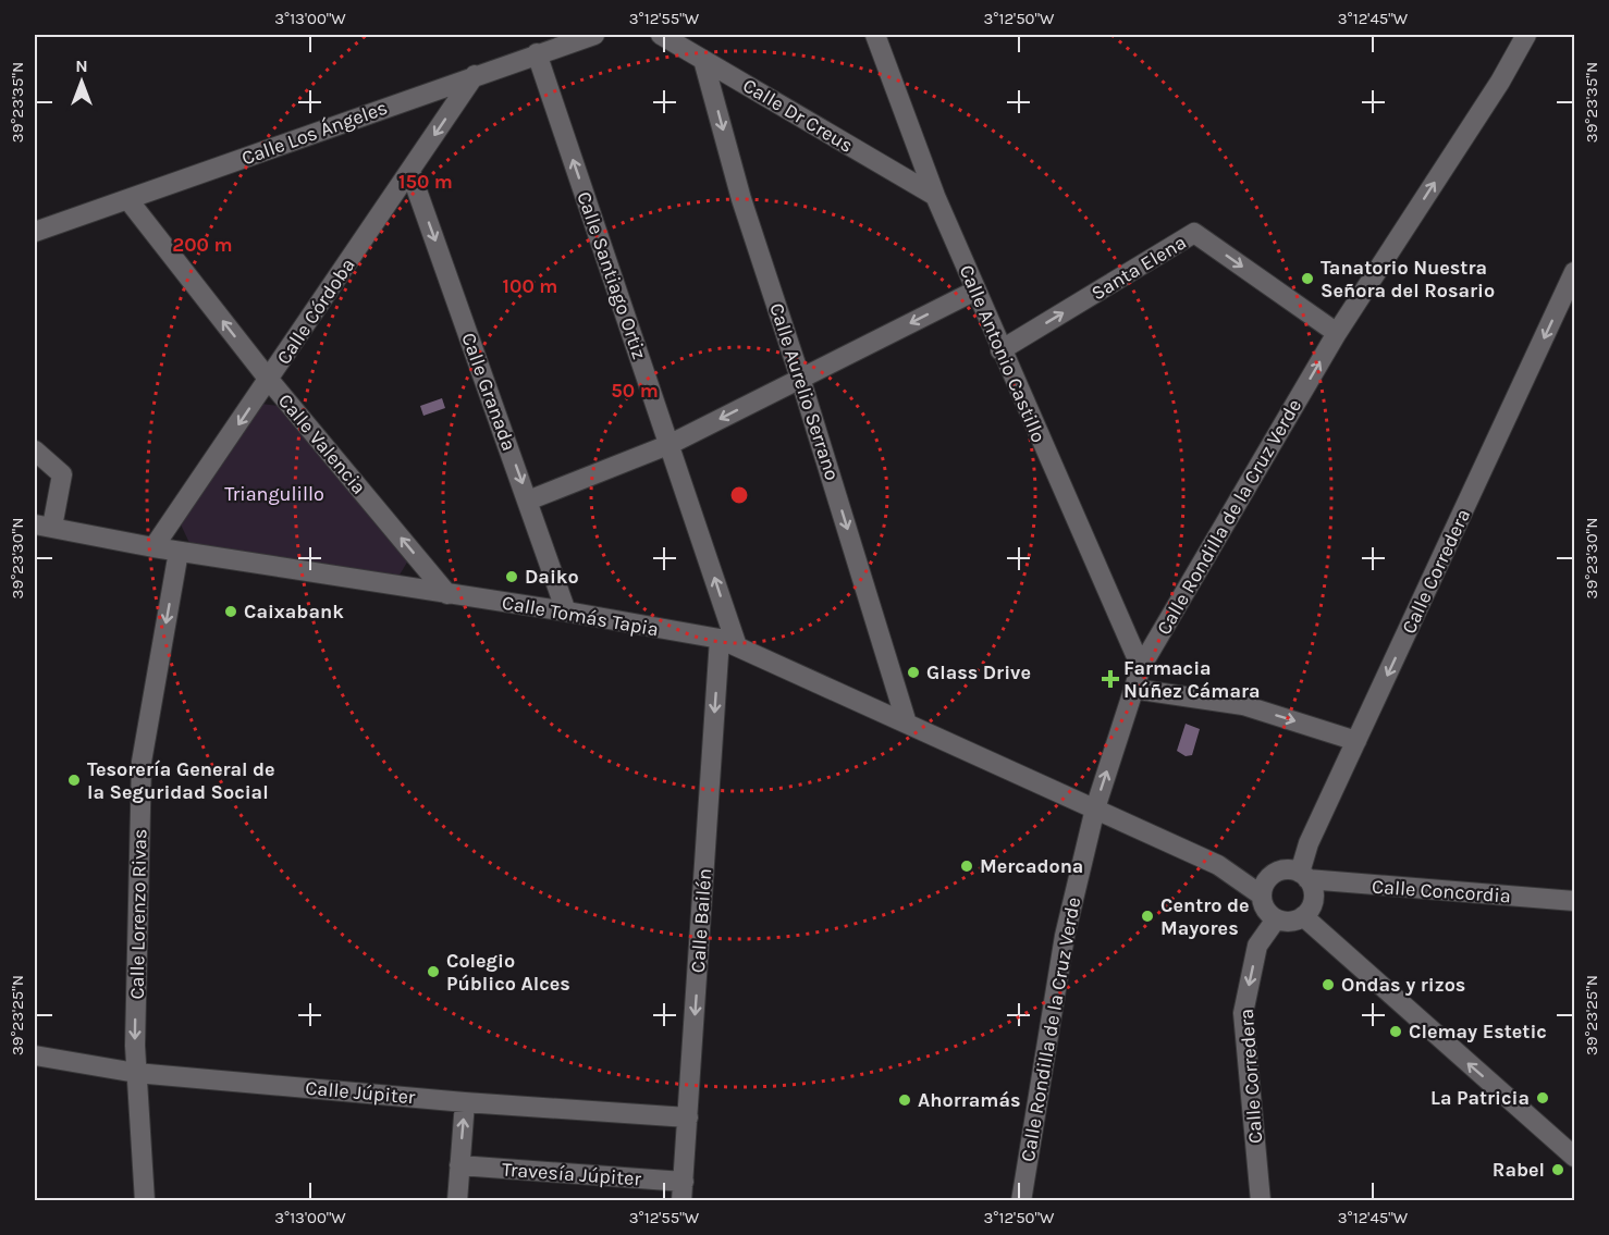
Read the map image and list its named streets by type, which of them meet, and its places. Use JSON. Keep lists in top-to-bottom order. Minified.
{"streets":{"street":["Calle Dr Creus","Calle Los Ángeles","Santa Elena","Calle Santiago Ortiz","Calle Córdoba","Calle Antonio Castillo","Calle Granada","Calle Aurelio Serrano","Calle Valencia","Calle Rondilla de la Cruz Verde","Calle Corredera","Calle Tomás Tapia","Calle Concordia","Calle Lorenzo Rivas","Calle Bailén","Calle Júpiter","Travesía Júpiter"]},"crossings":[["Calle Dr Creus","Calle Antonio Castillo"],["Calle Dr Creus","Calle Aurelio Serrano"],["Calle Los Ángeles","Calle Santiago Ortiz"],["Calle Los Ángeles","Calle Córdoba"],["Calle Los Ángeles","Calle Valencia"],["Santa Elena","Calle Antonio Castillo"],["Santa Elena","Calle Rondilla de la Cruz Verde"],["Calle Santiago Ortiz","Calle Tomás Tapia"],["Calle Santiago Ortiz","Calle Bailén"],["Calle Córdoba","Calle Granada"],["Calle Córdoba","Calle Valencia"],["Calle Córdoba","Calle Tomás Tapia"],["Calle Antonio Castillo","Calle Rondilla de la Cruz Verde"],["Calle Granada","Calle Tomás Tapia"],["Calle Aurelio Serrano","Calle Tomás Tapia"],["Calle Valencia","Calle Tomás Tapia"],["Calle Rondilla de la Cruz Verde","Calle Tomás Tapia"],["Calle Corredera","Calle Tomás Tapia"],["Calle Corredera","Calle Concordia"],["Calle Tomás Tapia","Calle Concordia"],["Calle Tomás Tapia","Calle Lorenzo Rivas"],["Calle Tomás Tapia","Calle Bailén"],["Calle Lorenzo Rivas","Calle Júpiter"],["Calle Bailén","Calle Júpiter"],["Calle Bailén","Travesía Júpiter"]],"one_way":["Santa Elena","Calle Santiago Ortiz","Calle Córdoba","Calle Granada","Calle Aurelio Serrano","Calle Valencia","Calle Rondilla de la Cruz Verde","Calle Corredera","Calle Lorenzo Rivas","Calle Bailén"],"parks":["Triangulillo"],"places":{"other":["Tanatorio Nuestra Señora del Rosario","Daiko","Caixabank","Glass Drive","Tesorería General de la Seguridad Social","Mercadona","Centro de Mayores","Colegio Público Alces","Ondas y rizos","Clemay Estetic","La Patricia","Ahorramás","Rabel"],"health":["Farmacia Núñez Cámara"]},"north":"top","coordinates":["3°13'00\"W","3°12'55\"W","3°12'50\"W","3°12'45\"W","39°23'35\"N","39°23'30\"N","39°23'25\"N"],"rings":["150 m","200 m","100 m","50 m"]}
